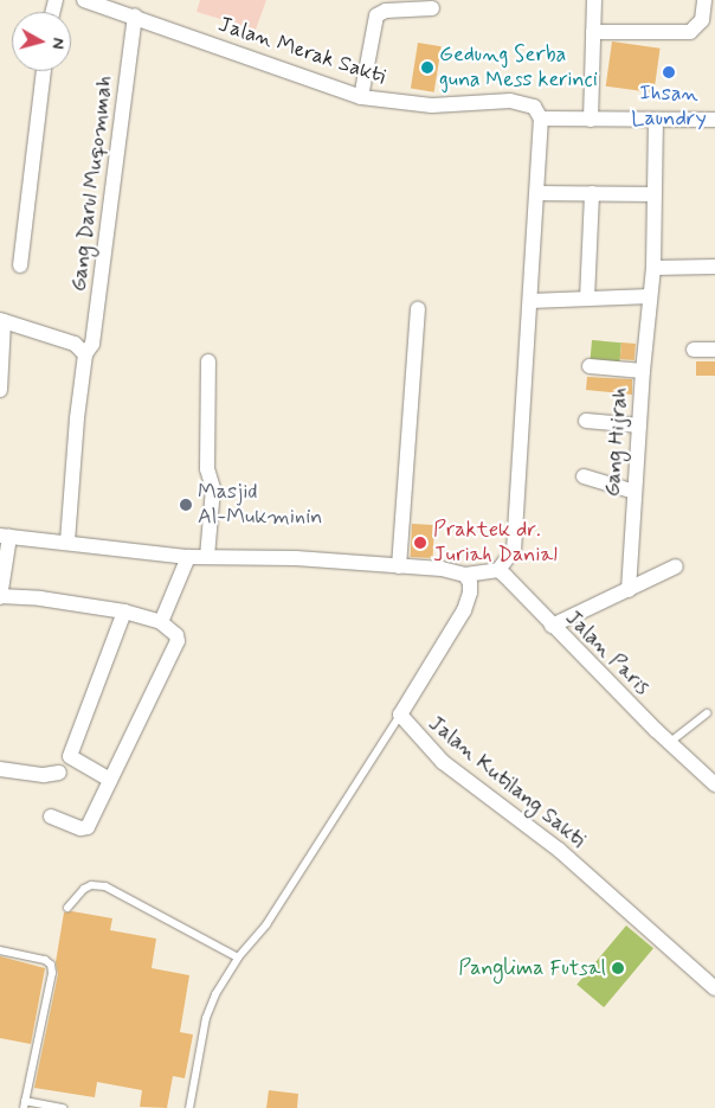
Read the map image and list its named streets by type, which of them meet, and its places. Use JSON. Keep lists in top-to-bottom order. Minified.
{"streets":{"street":["Jalan Merak Sakti","Gang Darul Muqommah","Gang Hijrah","Jalan Paris","Jalan Kutilang Sakti"]},"crossings":[["Jalan Merak Sakti","Gang Darul Muqommah"]],"places":["Gedung Serba guna Mess kerinci","Ihsan Laundry","Masjid Al-Mukminin","Praktek dr. Juriah Danial","Panglima Futsal"],"north":"right"}
